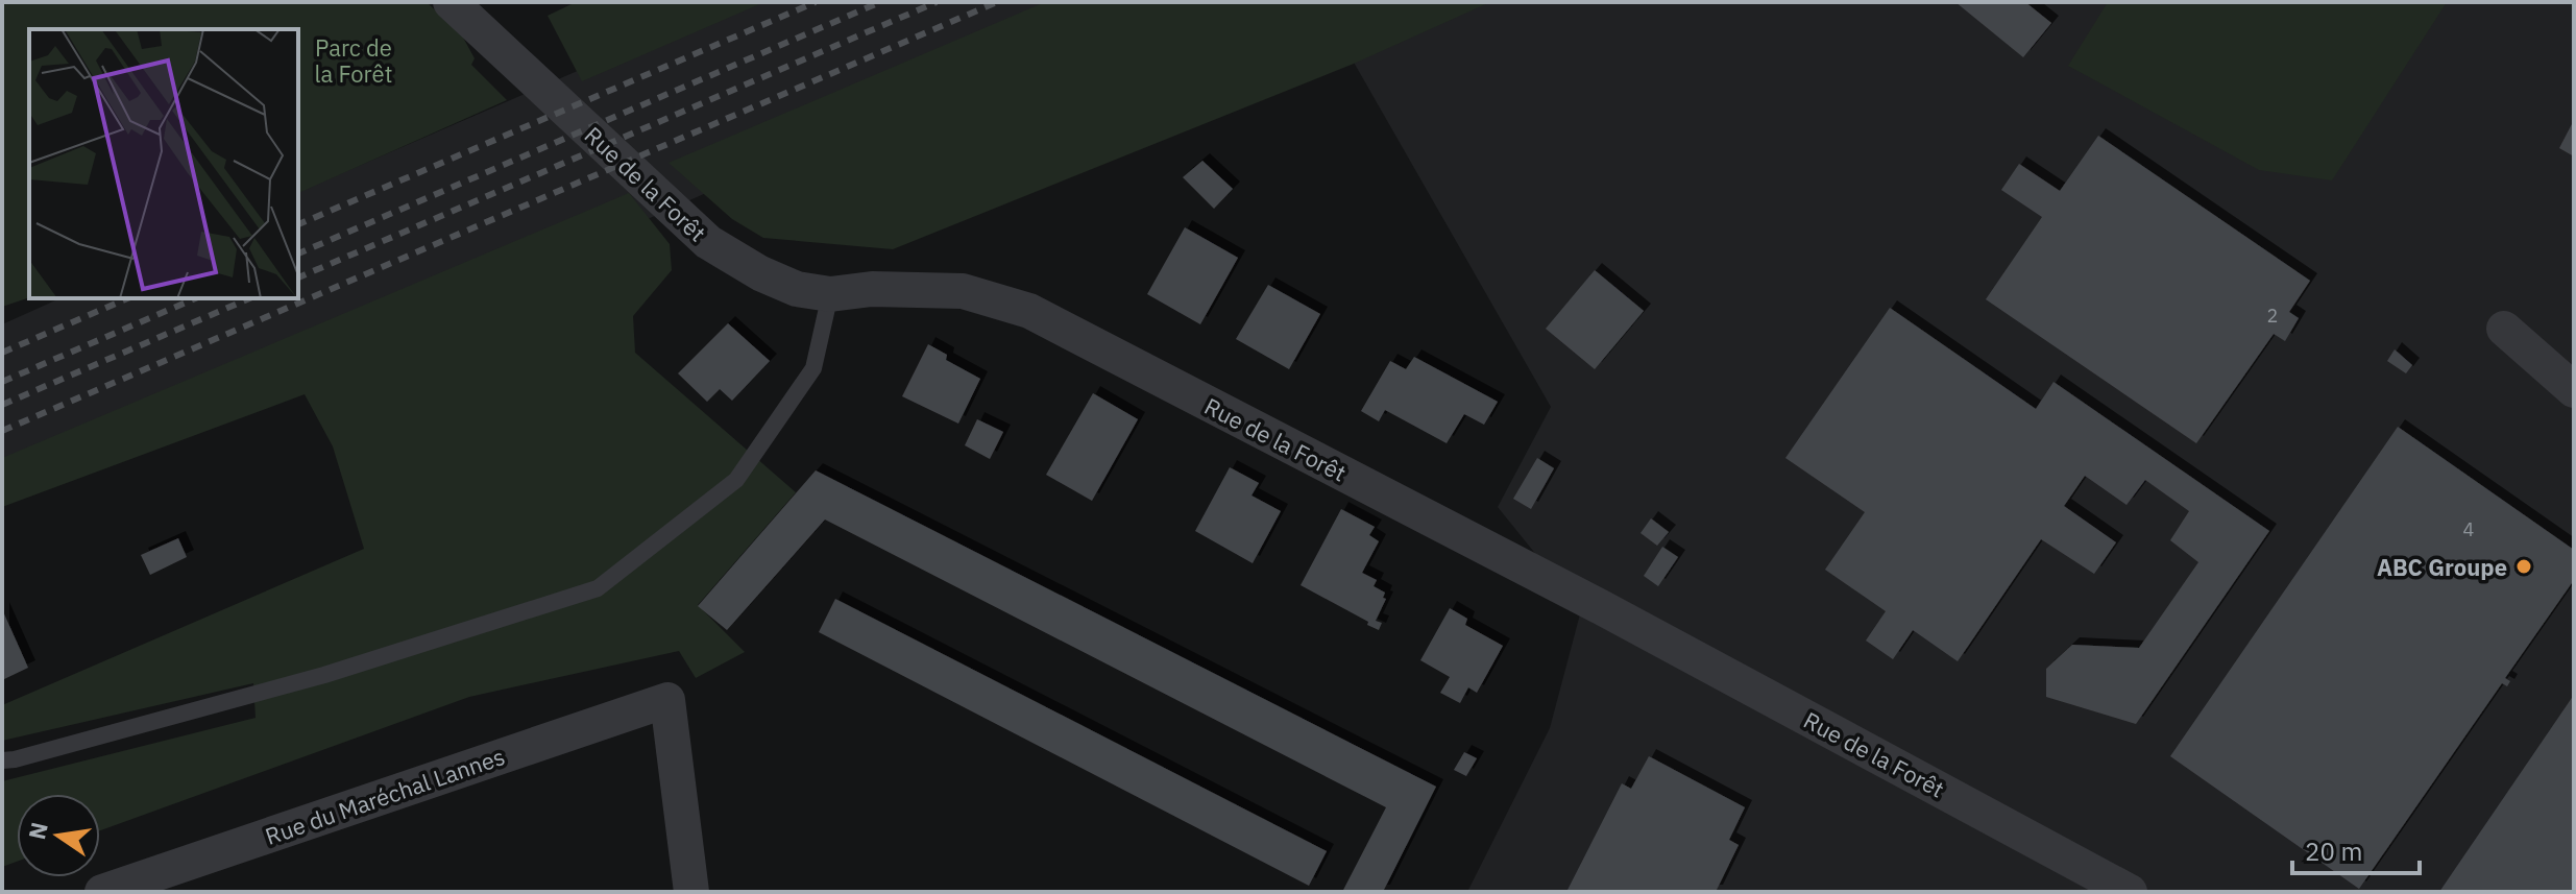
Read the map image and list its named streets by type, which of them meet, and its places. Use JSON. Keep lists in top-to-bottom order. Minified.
{"streets":{"street":["Rue de la Forêt","Rue du Maréchal Lannes"]},"parks":["Parc de la Forêt"],"places":["ABC Groupe"],"house_numbers":["2","4"],"scale_bar":"20 m","north":"left"}
